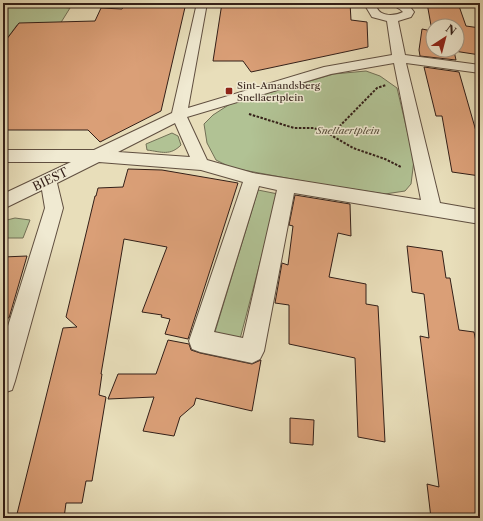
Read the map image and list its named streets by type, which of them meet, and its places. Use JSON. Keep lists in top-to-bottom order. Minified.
{"streets":{"street":["BIEST"]},"parks":["Snellaertplein"],"places":{"transit":["Sint-Amandsberg Snellaertplein"]},"north":"top right"}
